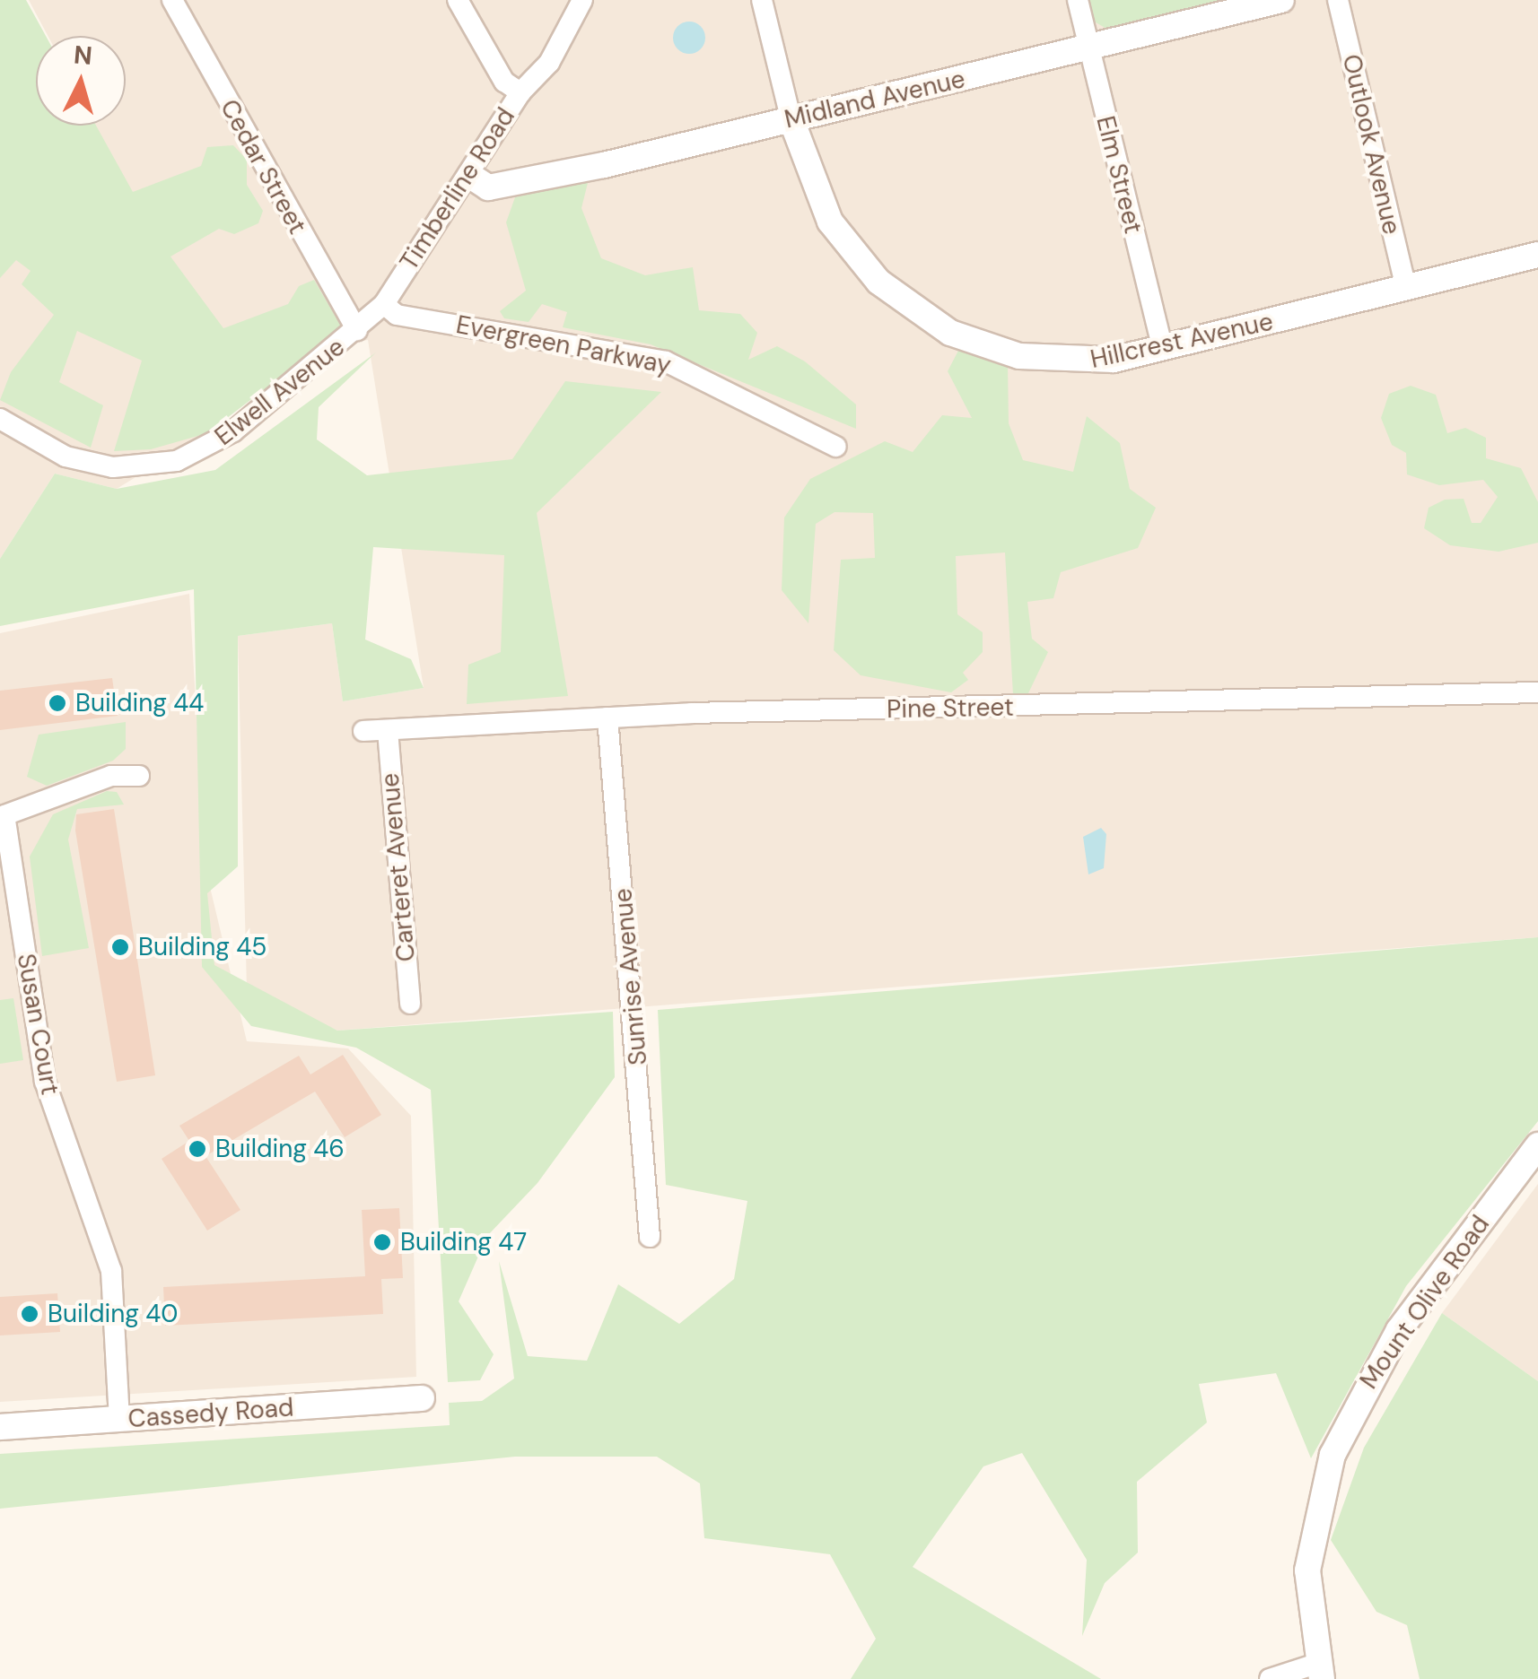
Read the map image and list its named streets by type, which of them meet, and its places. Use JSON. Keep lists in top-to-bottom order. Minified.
{"streets":{"street":["Midland Avenue","Outlook Avenue","Cedar Street","Elm Street","Timberline Road","Hillcrest Avenue","Evergreen Parkway","Elwell Avenue","Pine Street","Carteret Avenue","Sunrise Avenue","Susan Court","Mount Olive Road","Cassedy Road"]},"crossings":[["Midland Avenue","Elm Street"],["Midland Avenue","Timberline Road"],["Midland Avenue","Hillcrest Avenue"],["Outlook Avenue","Hillcrest Avenue"],["Cedar Street","Timberline Road"],["Cedar Street","Elwell Avenue"],["Elm Street","Hillcrest Avenue"],["Timberline Road","Evergreen Parkway"],["Timberline Road","Elwell Avenue"],["Pine Street","Carteret Avenue"],["Pine Street","Sunrise Avenue"],["Susan Court","Cassedy Road"]],"places":["Building 44","Building 45","Building 46","Building 47","Building 40"],"north":"top"}
